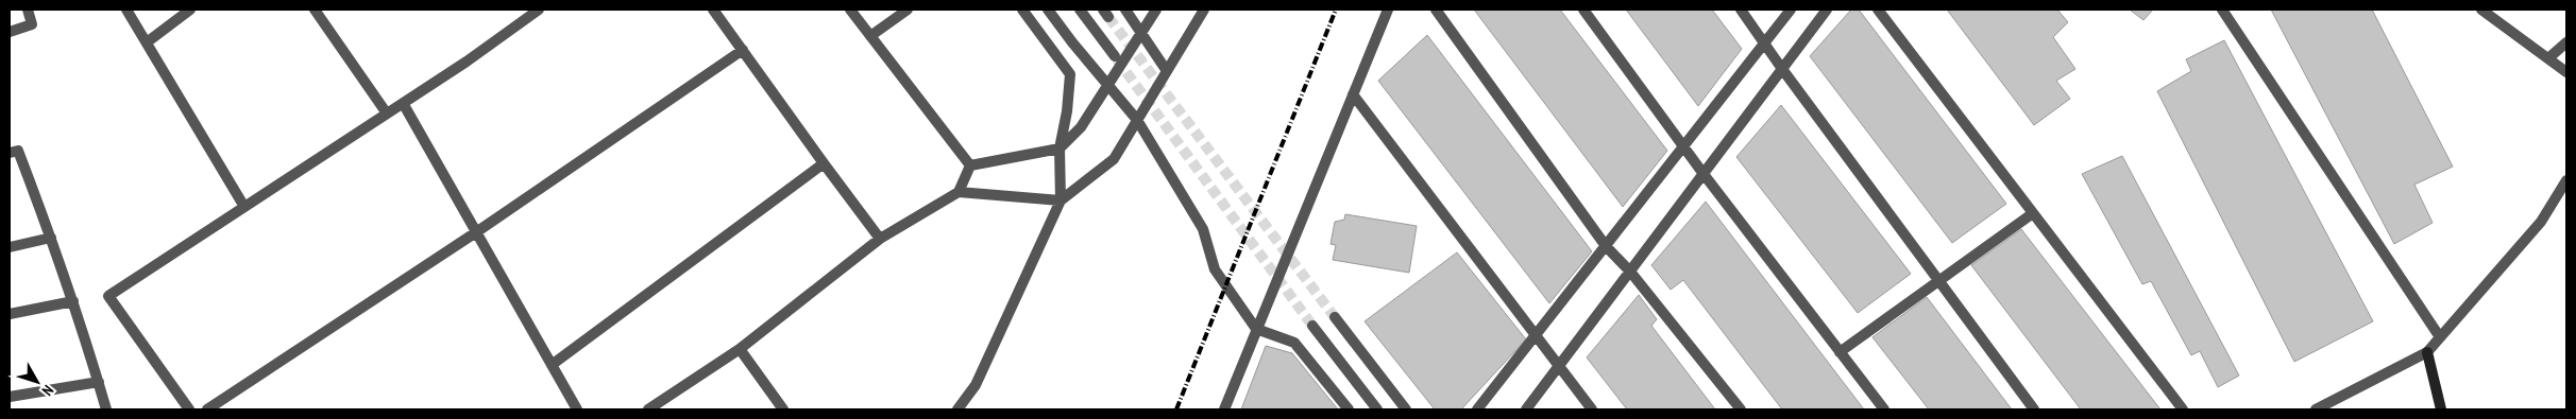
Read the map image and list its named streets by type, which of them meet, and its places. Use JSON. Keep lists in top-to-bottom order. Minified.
{"north":"bottom right"}
